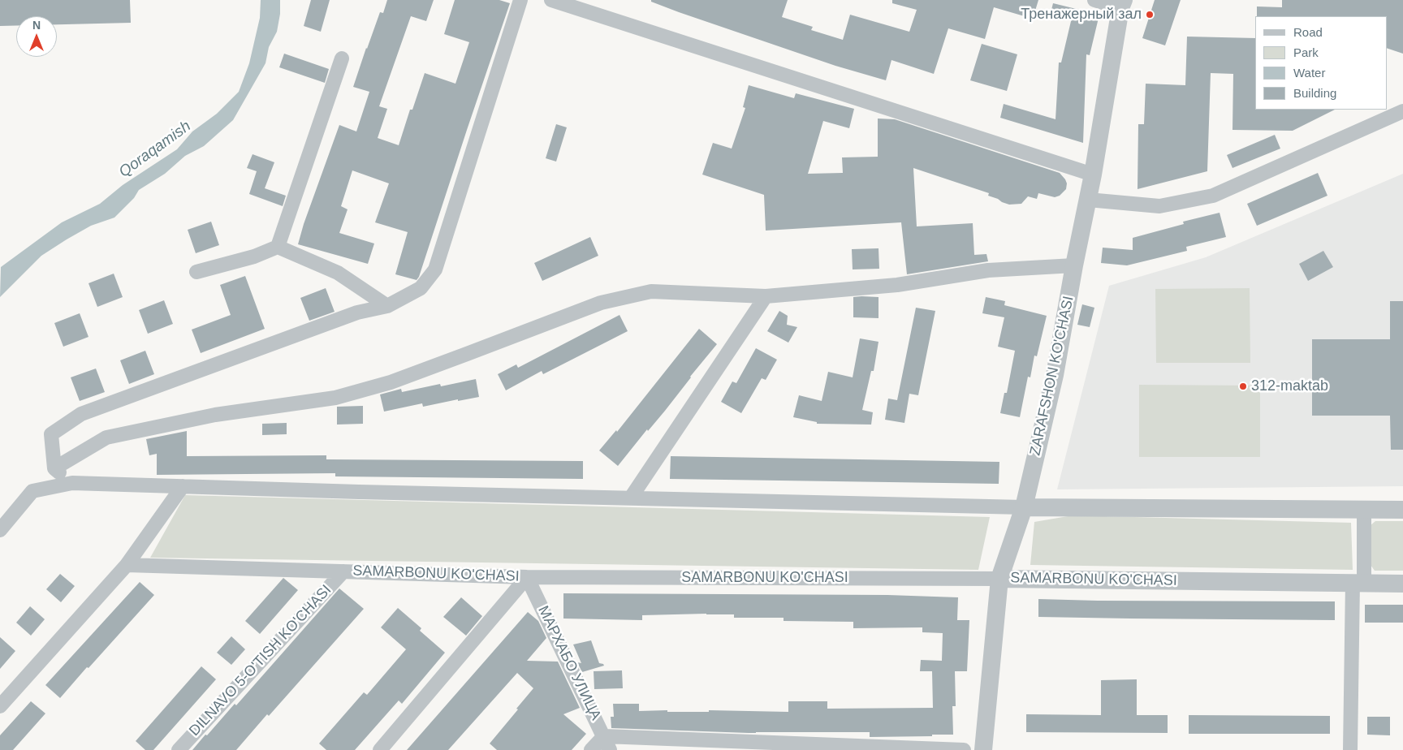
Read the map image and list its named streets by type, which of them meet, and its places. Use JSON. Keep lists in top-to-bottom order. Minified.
{"streets":{"street":["ZARAFSHON KO'CHASI","SAMARBONU KO'CHASI","DILNAVO 5-O'TISH KO'CHASI","МАРХАБО УЛИЦА"]},"crossings":[["ZARAFSHON KO'CHASI","SAMARBONU KO'CHASI"],["SAMARBONU KO'CHASI","DILNAVO 5-O'TISH KO'CHASI"],["SAMARBONU KO'CHASI","МАРХАБО УЛИЦА"]],"water":["Qoraqamish"],"places":["Тренажерный зал","312-maktab"],"legend":["Road","Park","Water","Building"],"north":"top"}
